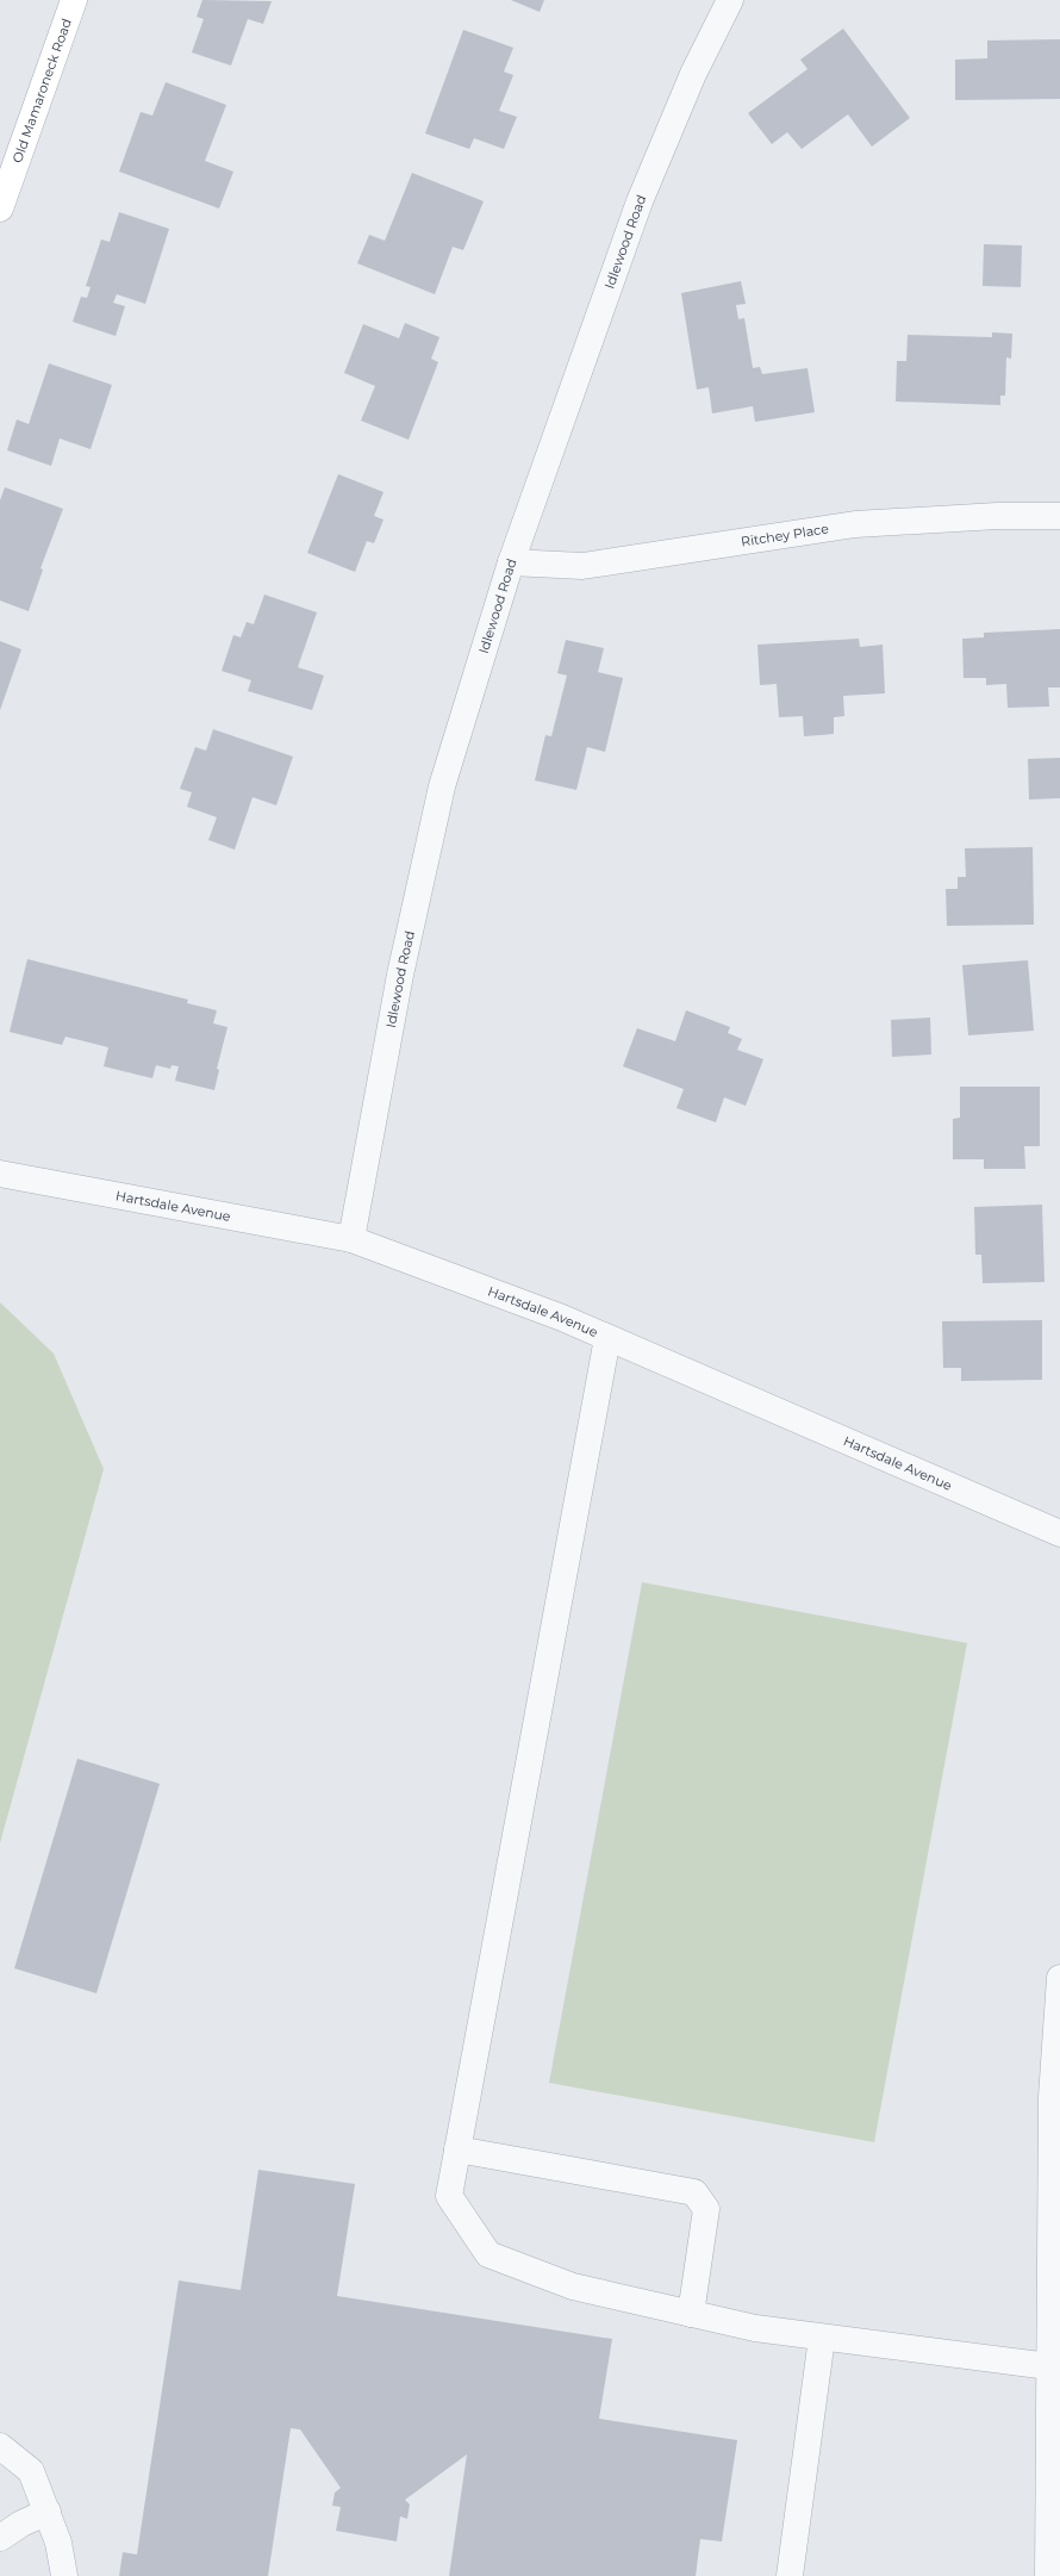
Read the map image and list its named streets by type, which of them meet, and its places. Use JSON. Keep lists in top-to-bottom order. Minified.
{"streets":{"main road":["Old Mamaroneck Road"],"street":["Idlewood Road","Ritchey Place","Hartsdale Avenue"]},"crossings":[["Idlewood Road","Ritchey Place"],["Idlewood Road","Hartsdale Avenue"]]}
